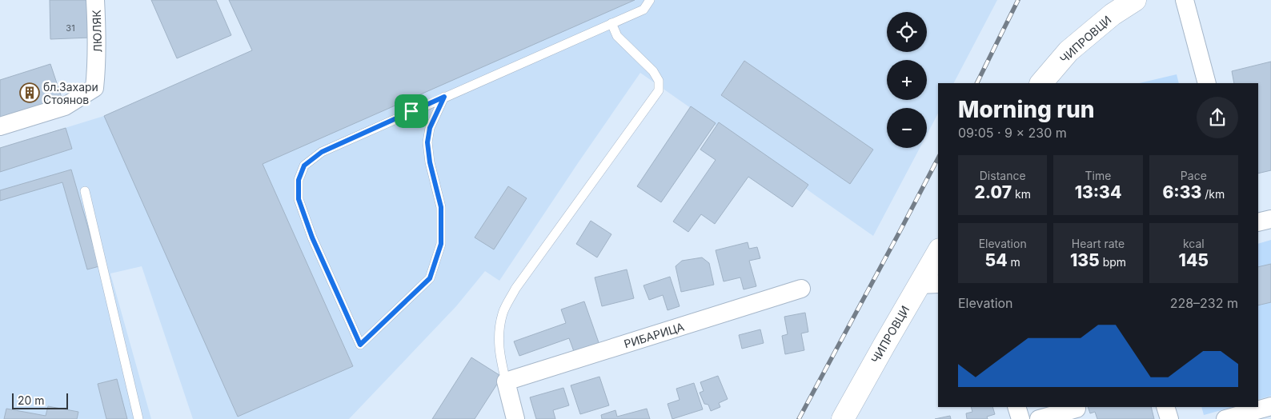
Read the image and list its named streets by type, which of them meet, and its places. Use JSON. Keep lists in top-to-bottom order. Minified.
{"streets":{"street":["ЛЮЛЯК","ЧИПРОВЦИ","РИБАРИЦА"]},"places":{"building":["бл.Захари Стоянов"]},"house_numbers":["31"],"scale_bar":"20 m","page":{"map_buttons":["+","−"],"heading":["Morning run","09:05 · 9 × 230 m"],"stats":[["Distance","2.07 km"],["Time","13:34"],["Pace","6:33 /km"],["Elevation","54 m"],["Heart rate","135 bpm"],["kcal","145"]],"chart":["Elevation","228–232 m"],"scale":"20 m"}}
